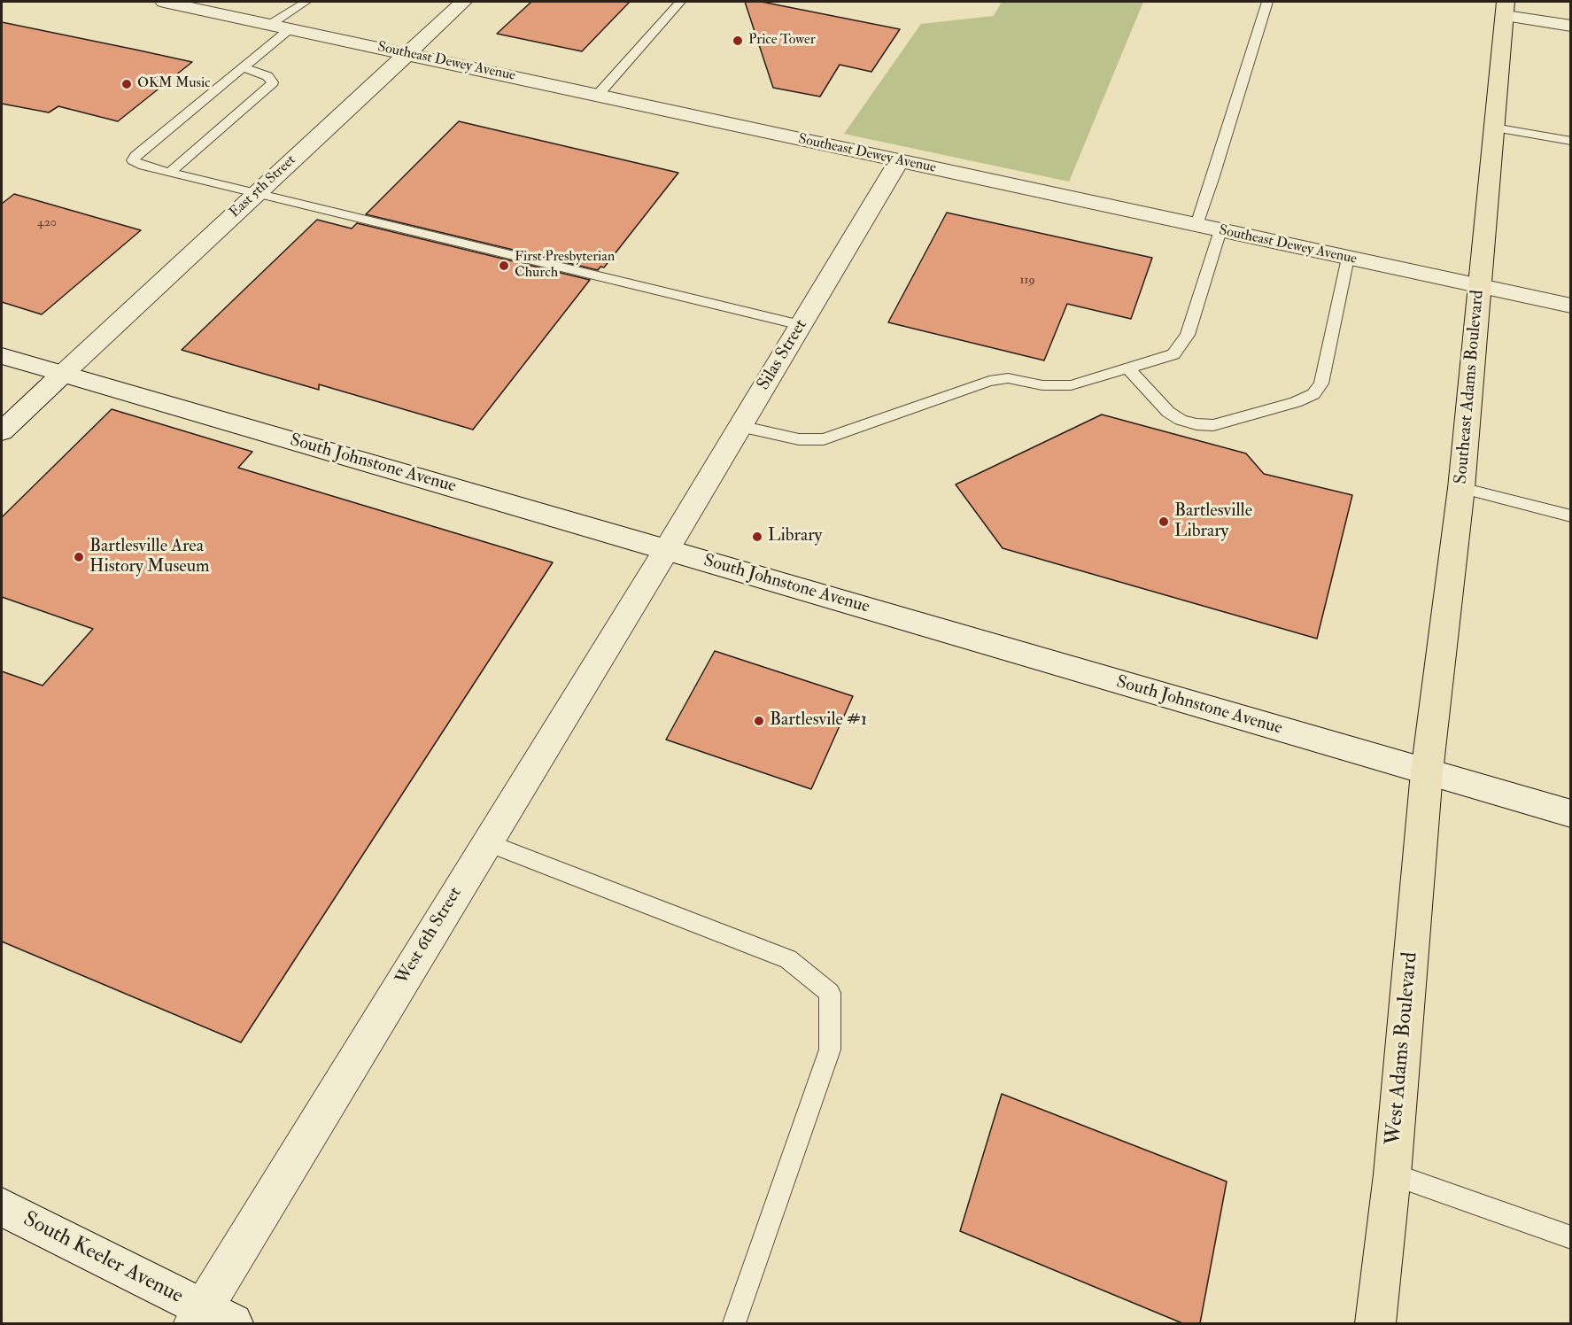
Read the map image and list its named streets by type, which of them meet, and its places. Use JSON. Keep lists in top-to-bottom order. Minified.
{"streets":{"main road":["Southeast Adams Boulevard","West Adams Boulevard"],"street":["Southeast Dewey Avenue","East 5th Street","Silas Street","South Johnstone Avenue","West 6th Street","South Keeler Avenue"]},"crossings":[["Southeast Dewey Avenue","East 5th Street"],["Southeast Dewey Avenue","Silas Street"],["Southeast Dewey Avenue","Southeast Adams Boulevard"],["East 5th Street","South Johnstone Avenue"],["Silas Street","South Johnstone Avenue"],["Silas Street","West 6th Street"],["Southeast Adams Boulevard","South Johnstone Avenue"],["Southeast Adams Boulevard","West Adams Boulevard"],["South Johnstone Avenue","West 6th Street"],["South Johnstone Avenue","West Adams Boulevard"],["West 6th Street","South Keeler Avenue"]],"places":["Price Tower","OKM Music","First Presbyterian Church","Bartlesville Library","Library","Bartlesville Area History Museum","Bartlesvile #1"],"house_numbers":["420","119"]}
